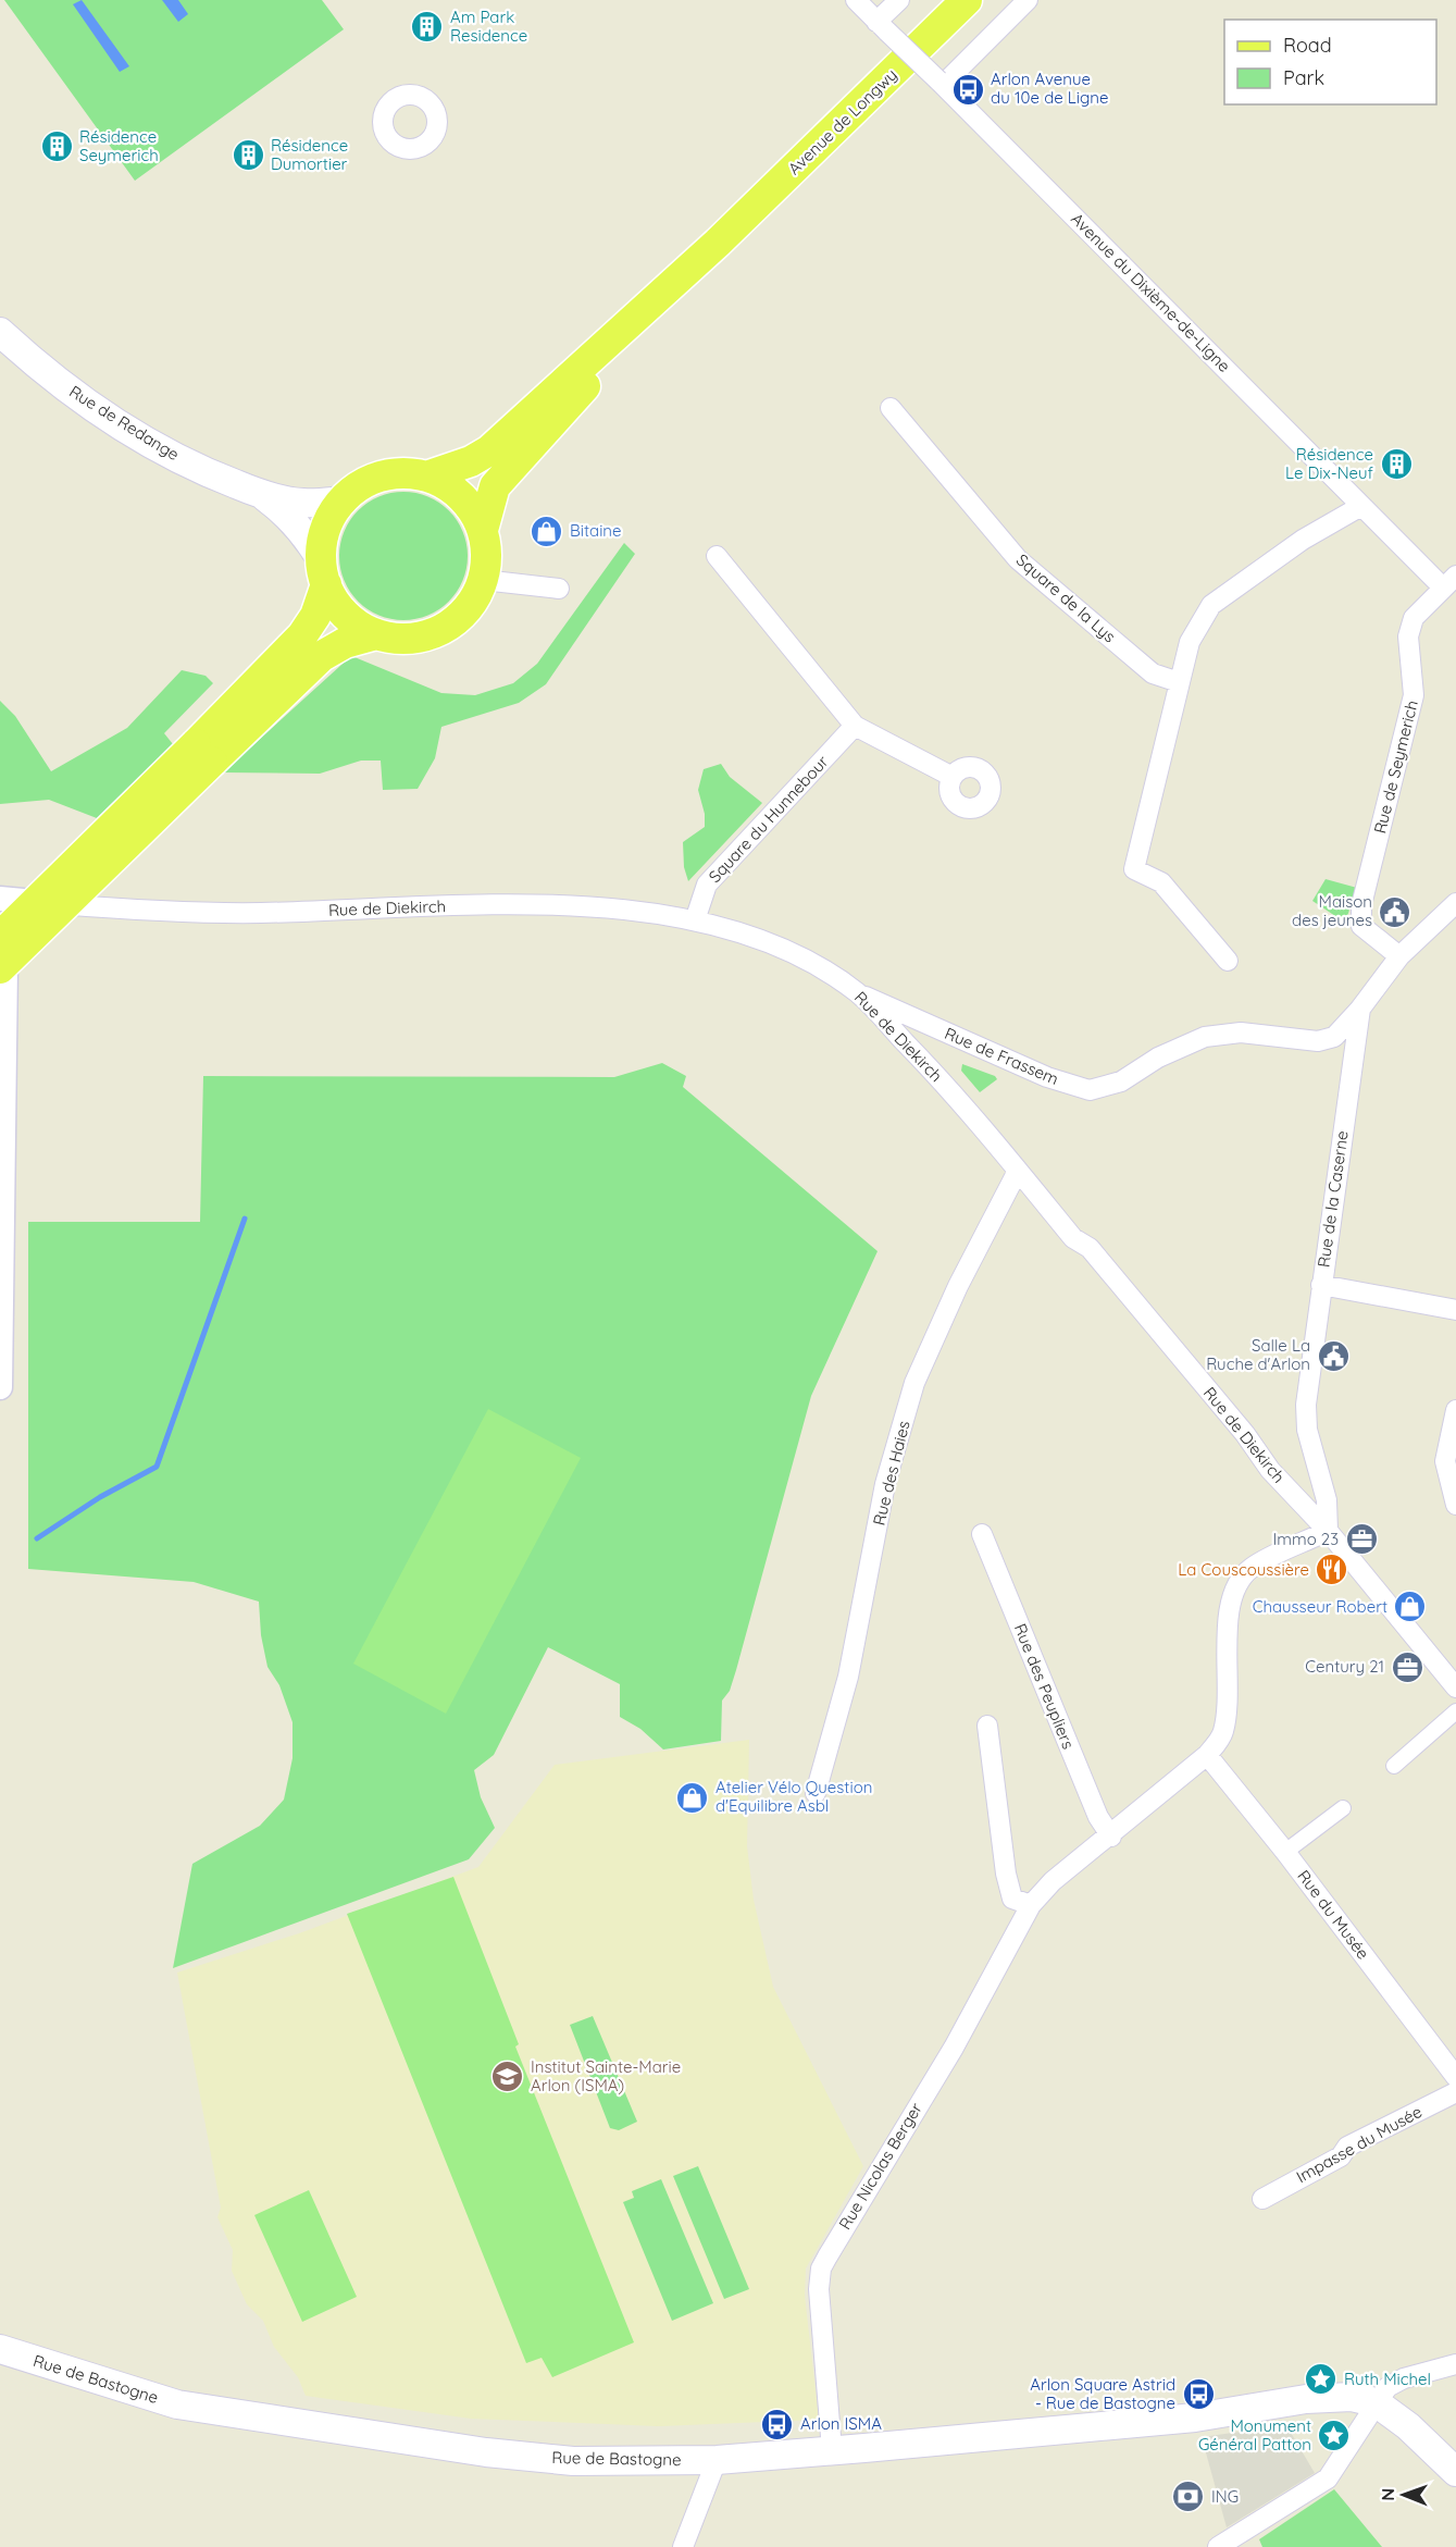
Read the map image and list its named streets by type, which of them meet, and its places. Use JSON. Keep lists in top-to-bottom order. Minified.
{"streets":{"main road":["Avenue de Longwy","Rue de Redange","Rue de Bastogne"],"street":["Avenue du Dixième-de-Ligne","Square de la Lys","Rue de Seymerich","Square du Hunnebour","Rue de Diekirch","Rue de Frassem","Rue de la Caserne","Rue des Haies","Rue des Peupliers","Rue du Musée","Impasse du Musée","Rue Nicolas Berger"]},"crossings":[["Avenue du Dixième-de-Ligne","Rue de Seymerich"],["Rue de Seymerich","Rue de la Caserne"],["Square du Hunnebour","Rue de Diekirch"],["Rue de Diekirch","Rue de Frassem"],["Rue de Diekirch","Rue de la Caserne"],["Rue de Diekirch","Rue des Haies"],["Rue de Diekirch","Rue Nicolas Berger"],["Rue de Frassem","Rue de la Caserne"],["Rue de la Caserne","Rue Nicolas Berger"],["Rue des Peupliers","Rue Nicolas Berger"],["Rue du Musée","Rue Nicolas Berger"],["Rue Nicolas Berger","Rue de Bastogne"]],"places":{"building":["Am Park Residence","Résidence Seymerich","Résidence Dumortier","Résidence Le Dix-Neuf"],"bus stop":["Arlon Avenue du 10e de Ligne","Arlon Square Astrid - Rue de Bastogne","Arlon ISMA"],"shop":["Bitaine","Chausseur Robert","Atelier Vélo Question d'Equilibre Asbl"],"public building":["Maison des jeunes","Salle La Ruche d'Arlon"],"office":["Immo 23","Century 21"],"restaurant":["La Couscoussière"],"school or university":["Institut Sainte-Marie Arlon (ISMA)"],"place":["Ruth Michel","Monument Général Patton"],"bank":["ING"]},"legend":["Road","Park"],"north":"left"}
